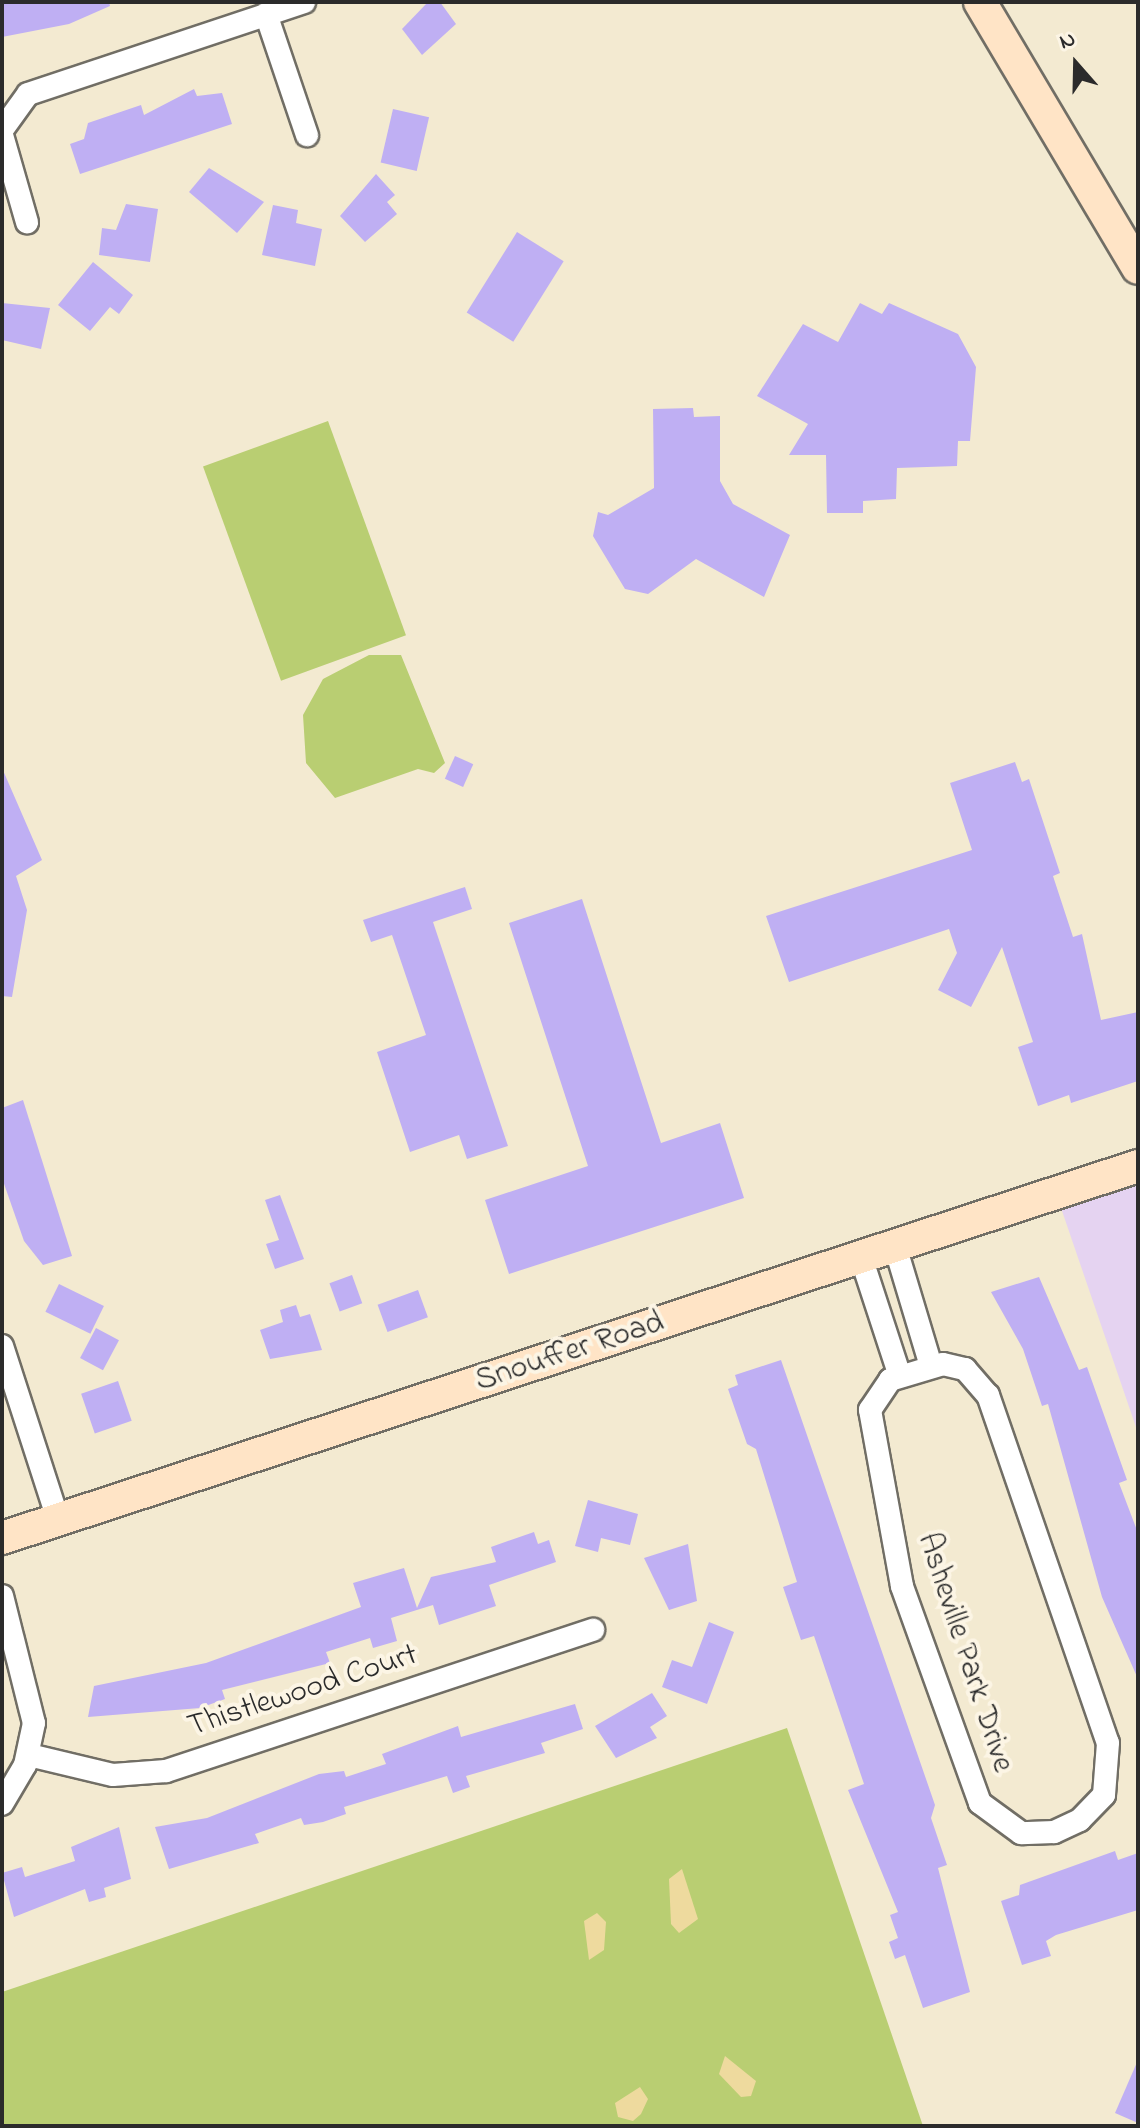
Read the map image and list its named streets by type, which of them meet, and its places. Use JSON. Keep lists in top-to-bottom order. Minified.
{"streets":{"main road":["Snouffer Road"],"street":["Asheville Park Drive","Thistlewood Court"]},"north":"top"}
